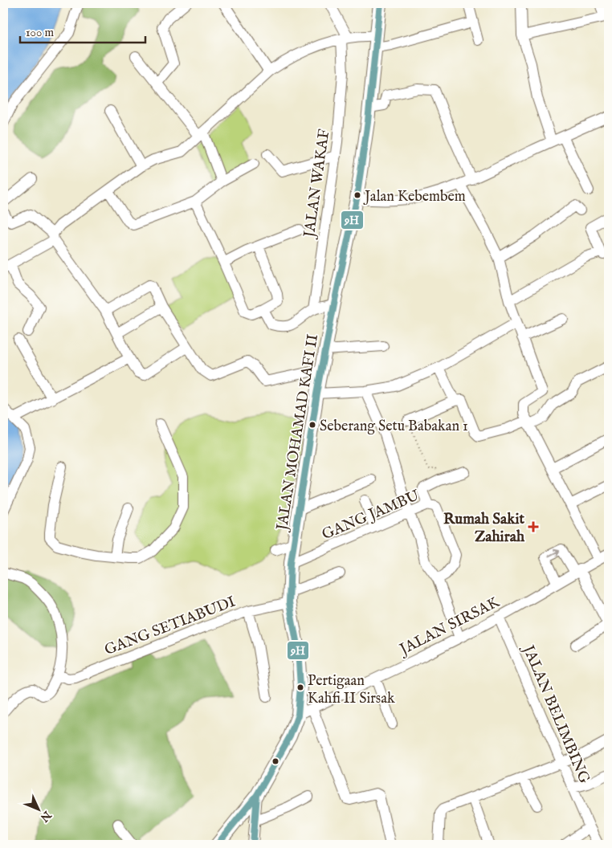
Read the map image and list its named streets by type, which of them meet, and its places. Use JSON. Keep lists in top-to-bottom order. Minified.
{"streets":{"main road":["JALAN MOHAMAD KAFI II"],"street":["JALAN WAKAF","GANG JAMBU","GANG SETIABUDI","JALAN SIRSAK","JALAN BELIMBING"]},"crossings":[["JALAN MOHAMAD KAFI II","GANG JAMBU"],["JALAN MOHAMAD KAFI II","GANG SETIABUDI"],["JALAN MOHAMAD KAFI II","JALAN SIRSAK"],["JALAN SIRSAK","JALAN BELIMBING"]],"places":{"other":["Jalan Kebembem","Seberang Setu Babakan 1","Pertigaan Kahfi II Sirsak"],"health":["Rumah Sakit Zahirah"]},"lines":["transit line 9H"],"scale_bar":"100 m","north":"bottom right"}
